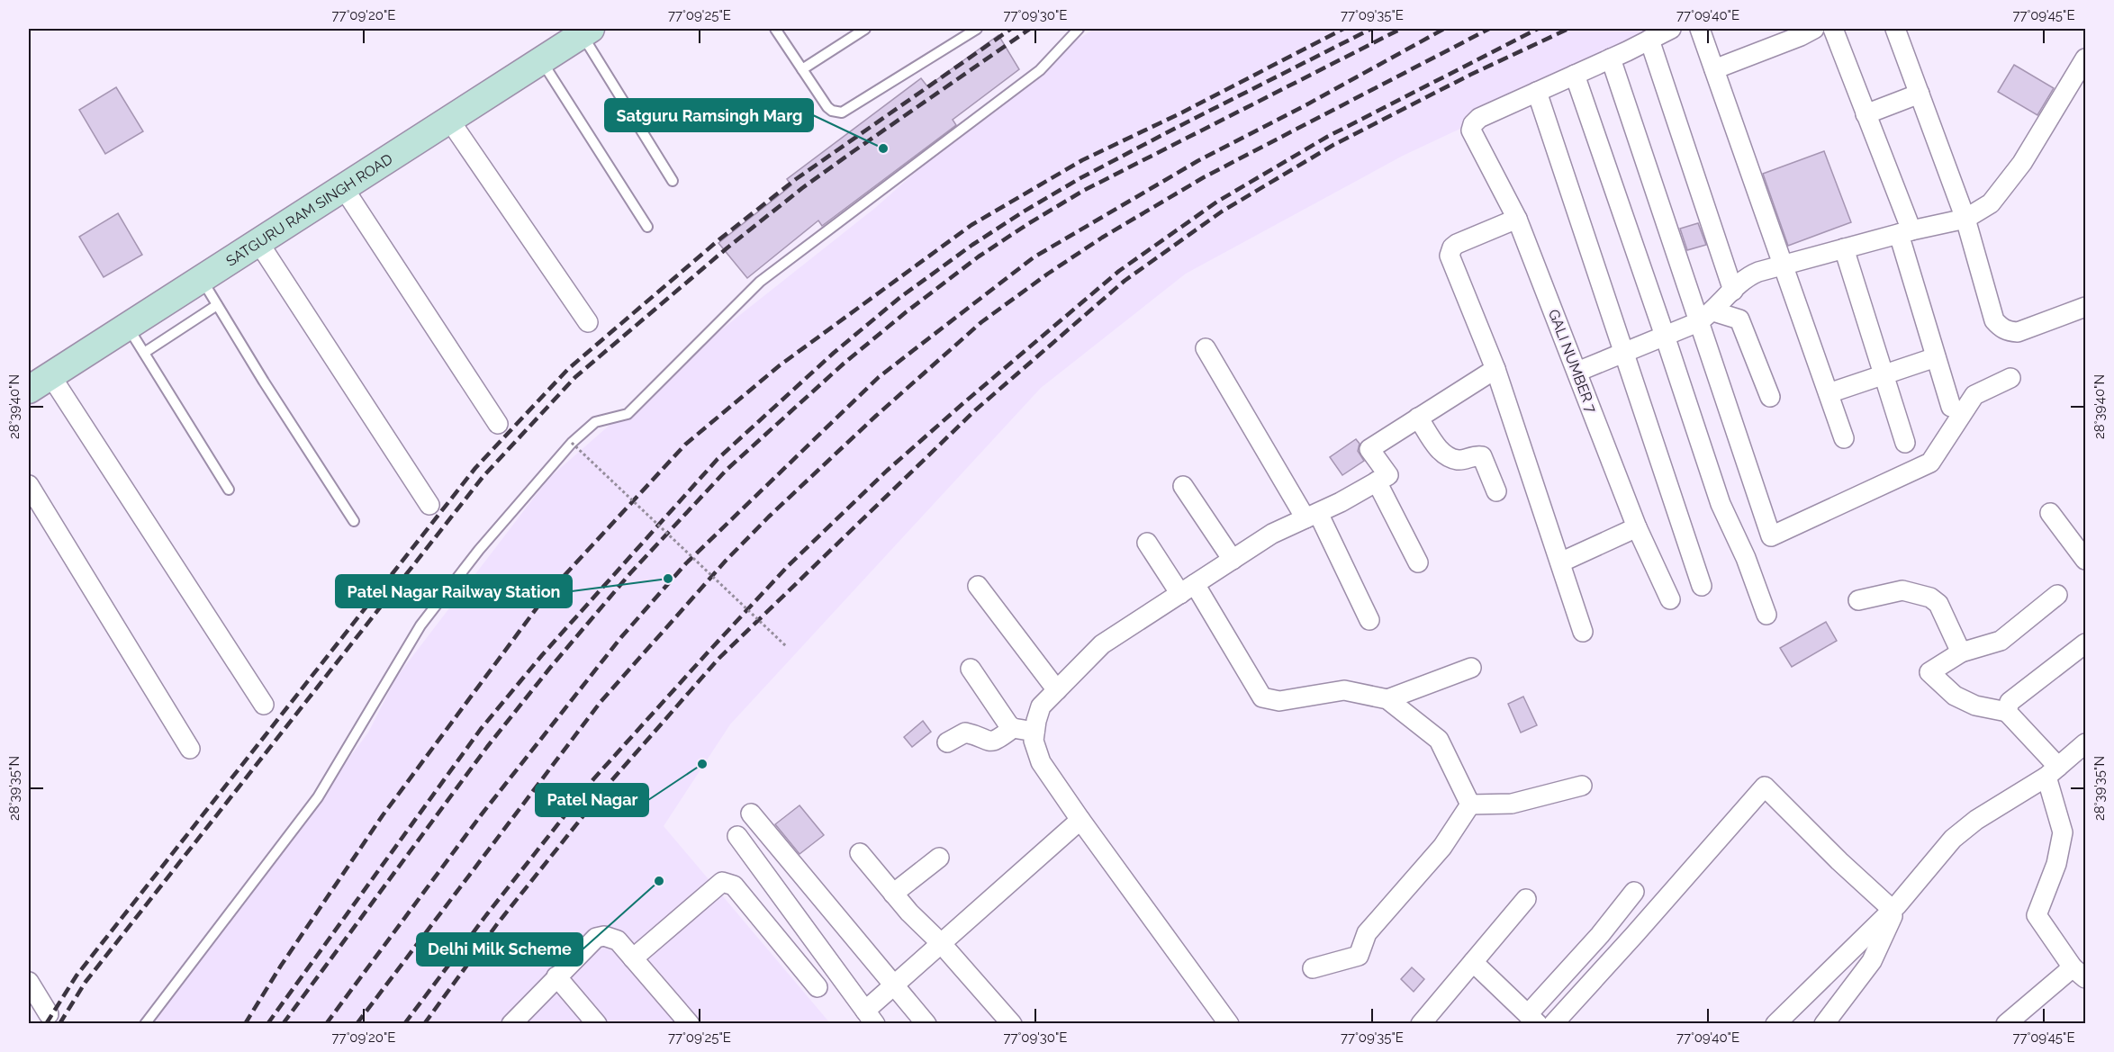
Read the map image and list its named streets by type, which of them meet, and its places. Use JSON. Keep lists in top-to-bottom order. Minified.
{"streets":{"street":["SATGURU RAM SINGH ROAD","GALI NUMBER 7"]},"places":["Satguru Ramsingh Marg","Patel Nagar Railway Station","Patel Nagar","Delhi Milk Scheme"],"coordinates":["77°09'20\"E","77°09'25\"E","77°09'30\"E","77°09'35\"E","77°09'40\"E","77°09'45\"E","28°39'40\"N","28°39'35\"N"]}
